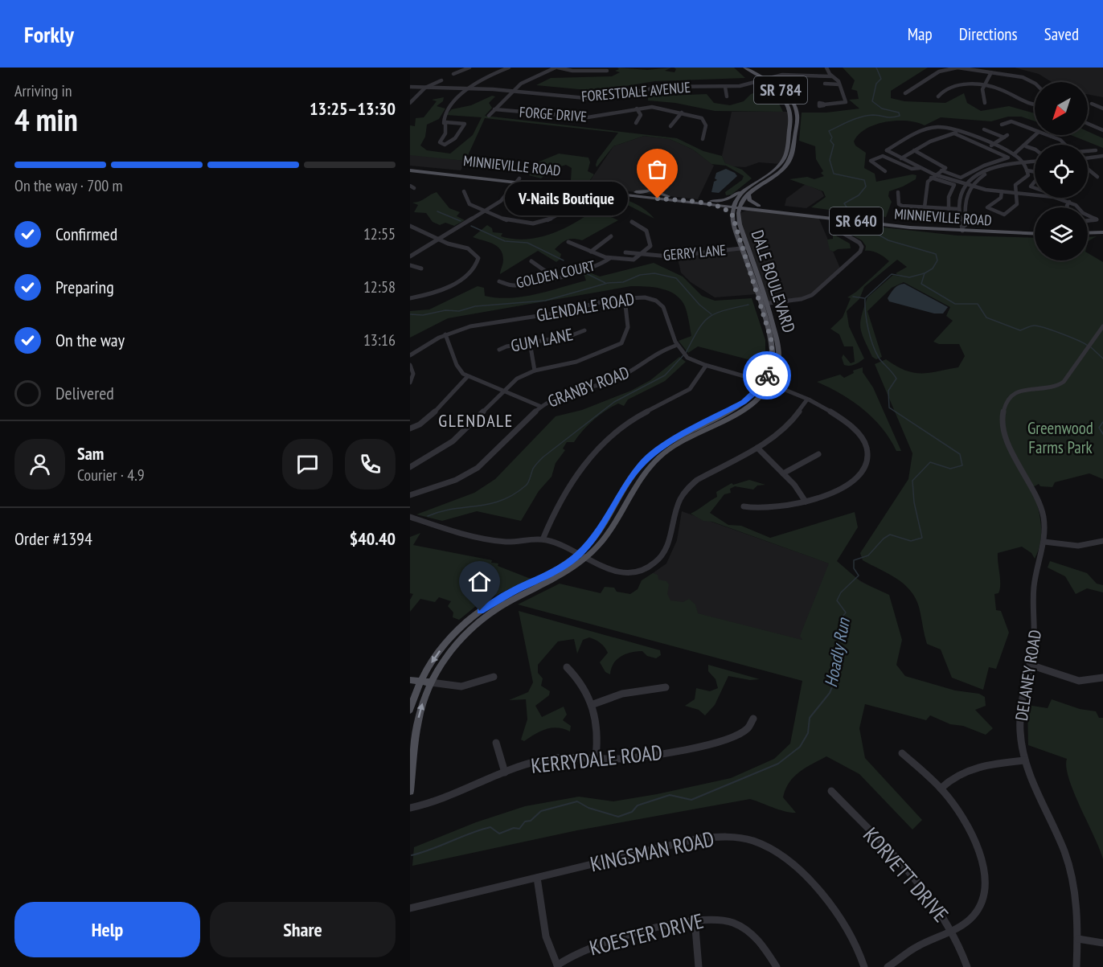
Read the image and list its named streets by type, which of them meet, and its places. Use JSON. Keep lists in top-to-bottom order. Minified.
{"streets":{"main road":["SR 784","MINNIEVILLE ROAD","SR 640","DALE BOULEVARD"],"street":["FORESTDALE AVENUE","FORGE DRIVE","GERRY LANE","GOLDEN COURT","GLENDALE ROAD","GUM LANE","GRANBY ROAD","DELANEY ROAD","KERRYDALE ROAD","KINGSMAN ROAD","KORVETT DRIVE","KOESTER DRIVE"]},"crossings":[["FORESTDALE AVENUE","DALE BOULEVARD"],["MINNIEVILLE ROAD","DALE BOULEVARD"],["GERRY LANE","GOLDEN COURT"],["GERRY LANE","DALE BOULEVARD"],["DALE BOULEVARD","GLENDALE ROAD"],["GLENDALE ROAD","GRANBY ROAD"]],"districts":["GLENDALE"],"water":["Hoadly Run"],"parks":["Greenwood Farms Park"],"places":["V-Nails Boutique"],"north":"bottom left","page":{"header":"Forkly","nav":["Map","Directions","Saved"],"heading":["4 min","Arriving in","13:25–13:30"],"panel":["Sam","Courier · 4.9","Order #1394","$40.40"],"bar":"On the way · 700 m","bubble":"V-Nails Boutique","list":[["Confirmed","12:55"],["Preparing","12:58"],["On the way","13:16"],"Delivered"],"buttons":["Help","Share"]}}
